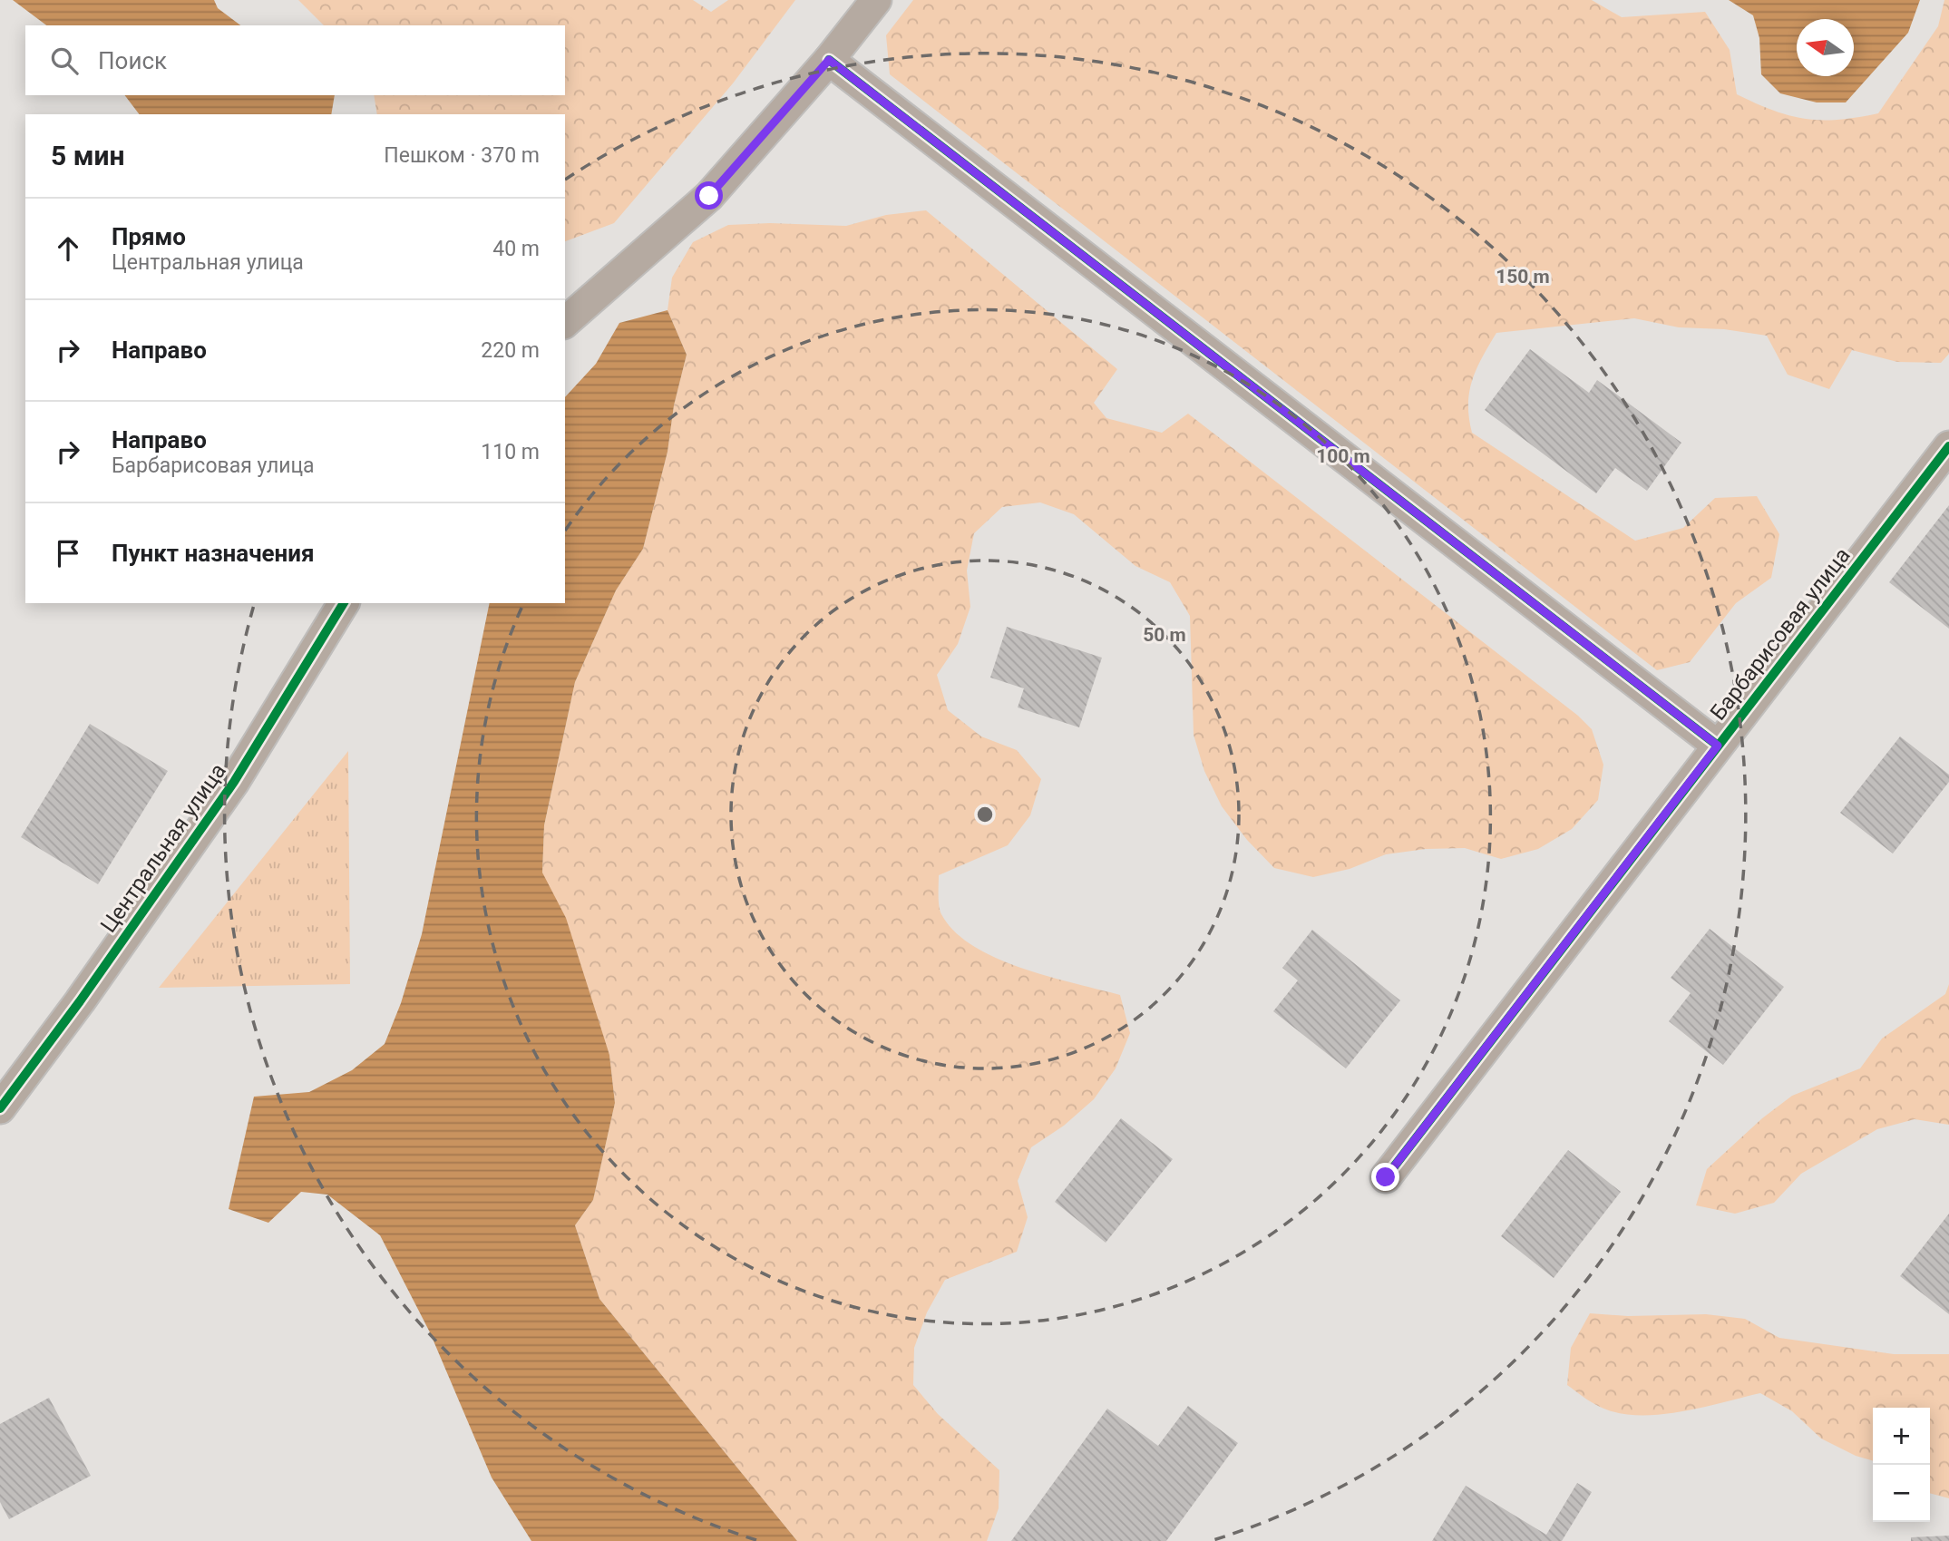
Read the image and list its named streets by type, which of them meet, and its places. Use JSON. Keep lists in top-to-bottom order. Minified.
{"streets":{"street":["Барбарисовая улица","Центральная улица"]},"north":"left","page":{"search":"Поиск","heading":["5 мин","Пешком · 370 m"],"list":[["Прямо","Центральная улица","40 m"],["Направо","220 m"],["Направо","Барбарисовая улица","110 m"],"Пункт назначения"],"map_buttons":["+","−"]},"rings":["150 m","100 m","50 m"]}
